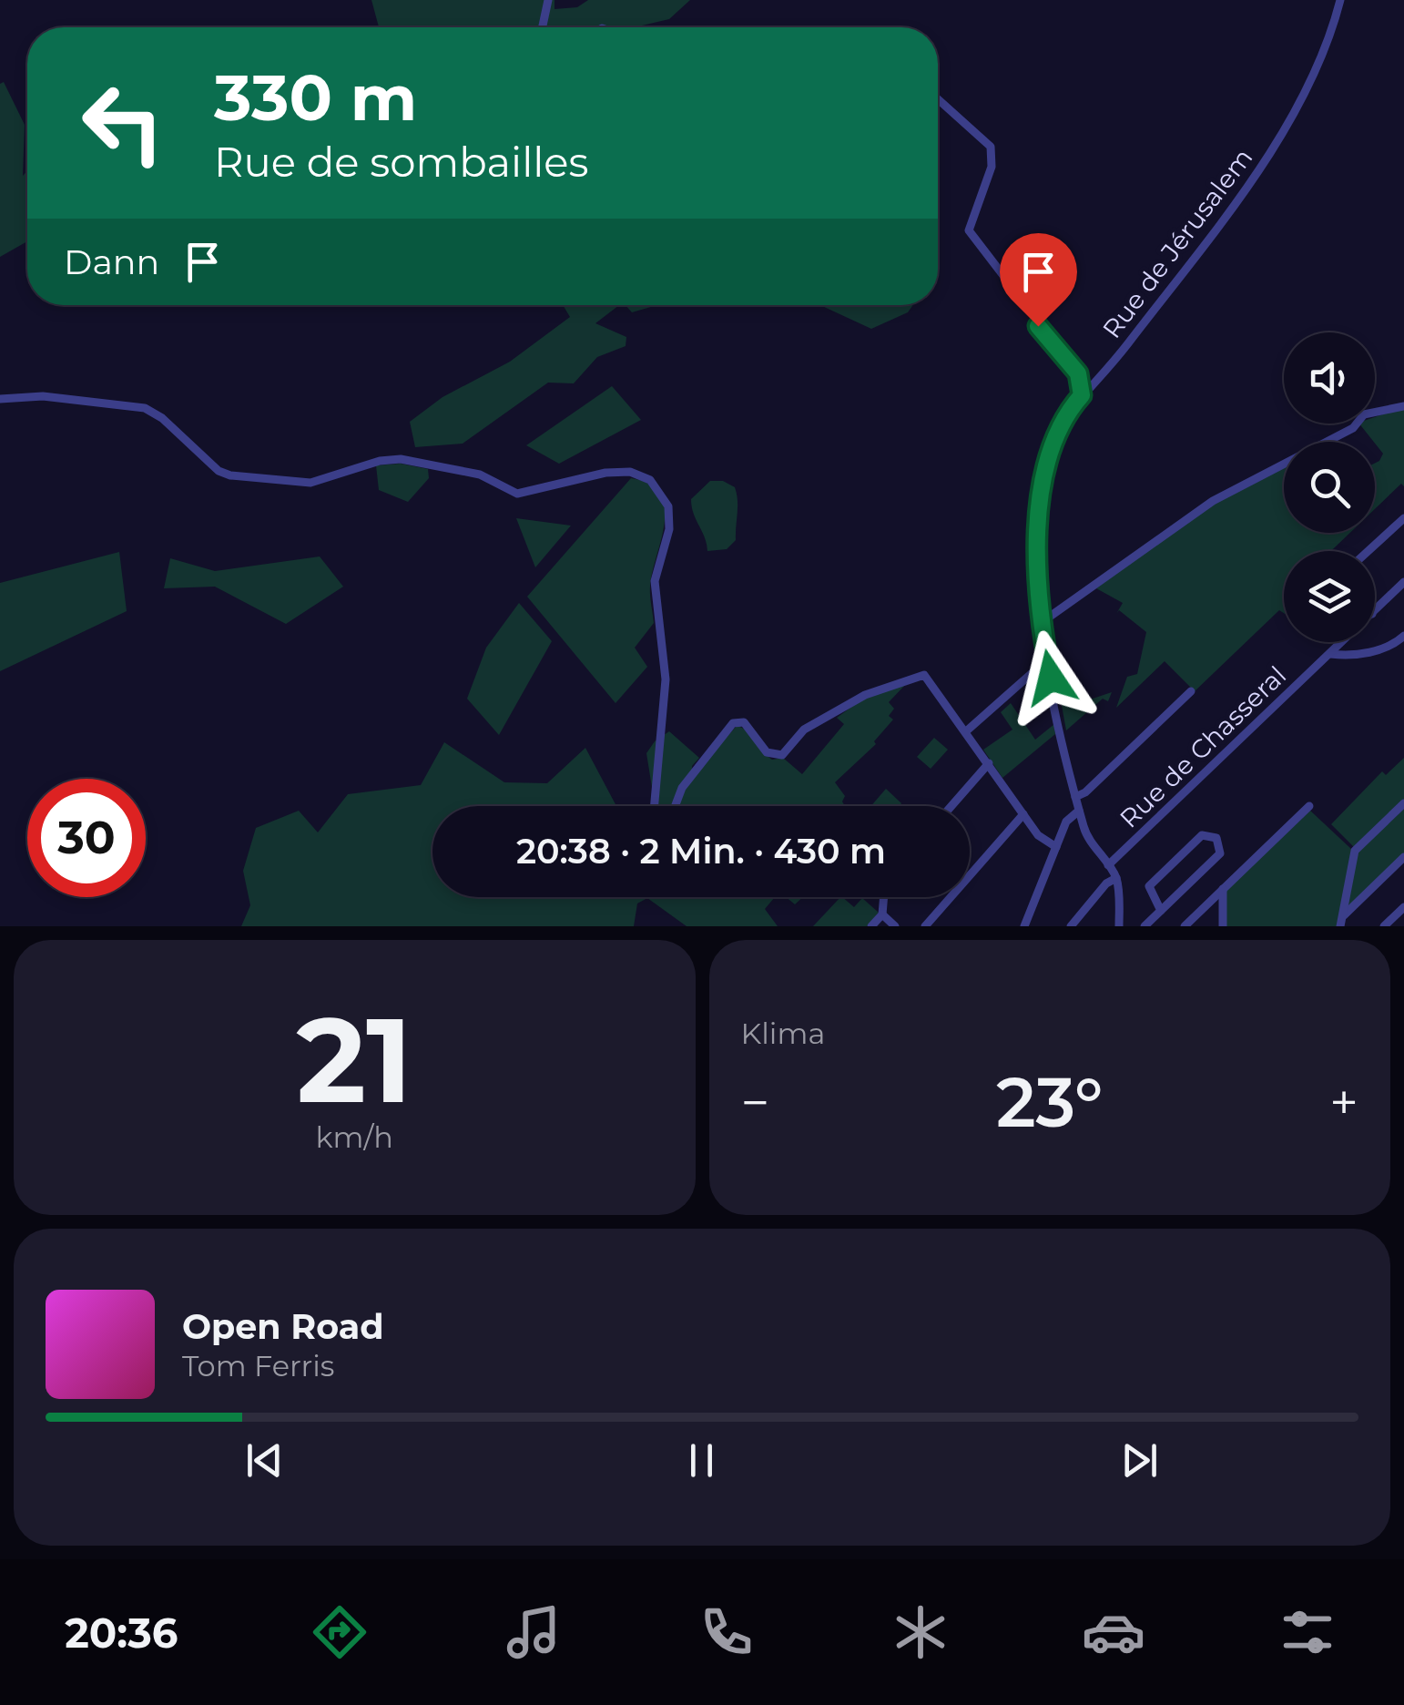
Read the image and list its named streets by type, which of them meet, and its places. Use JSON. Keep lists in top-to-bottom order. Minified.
{"streets":{"street":["Rue de Jérusalem","Rue de Chasseral"]},"crossings":[["Rue de Jérusalem","Rue de Chasseral"]],"page":{"turn":["330 m","Rue de sombailles"],"then":"Dann","limit":"30","trip":"20:38 · 2 Min. · 430 m","tile":[["21","km/h"],"Klima"],"heat":["−","23°","+"],"song":["Open Road","Tom Ferris"],"tabs":"20:36"}}
